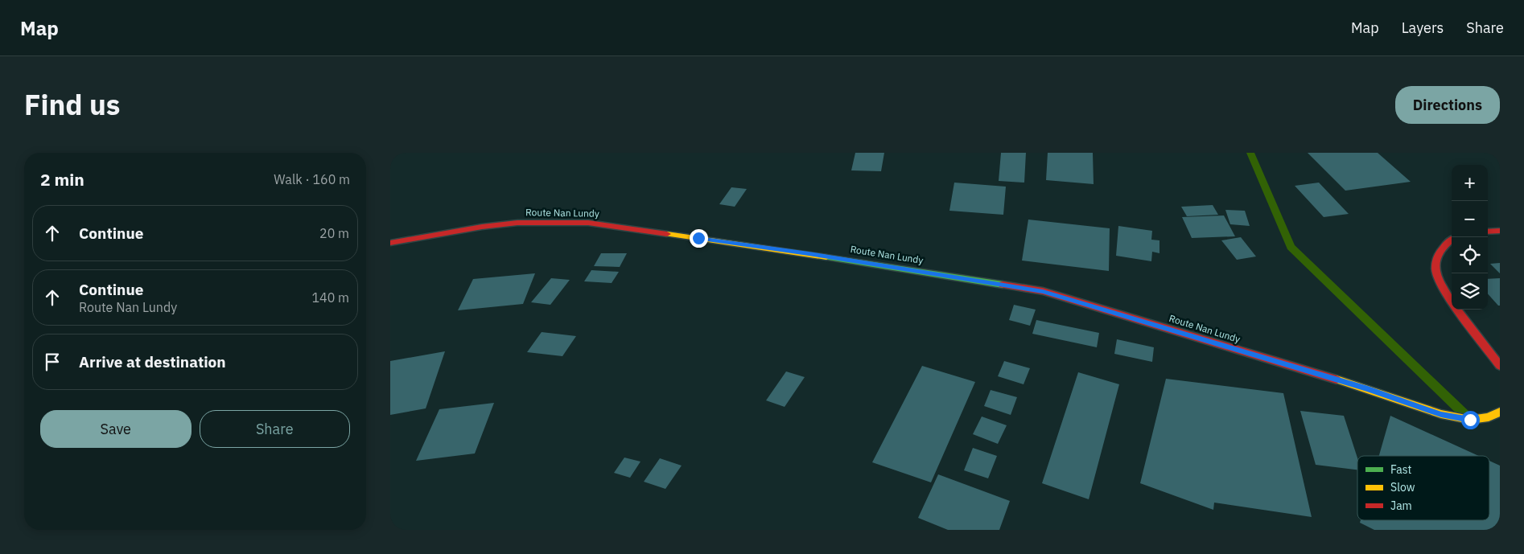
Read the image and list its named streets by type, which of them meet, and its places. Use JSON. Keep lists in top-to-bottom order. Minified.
{"streets":{"main road":["Route Nan Lundy"]},"legend":["Fast","Slow","Jam"],"page":{"header":"Map","nav":["Map","Layers","Share"],"title":"Find us","buttons":["Directions",["Save","Share"]],"heading":["2 min","Walk · 160 m"],"map_buttons":["+","−"],"list":[["Continue","20 m"],["Continue","Route Nan Lundy","140 m"],"Arrive at destination"]}}
